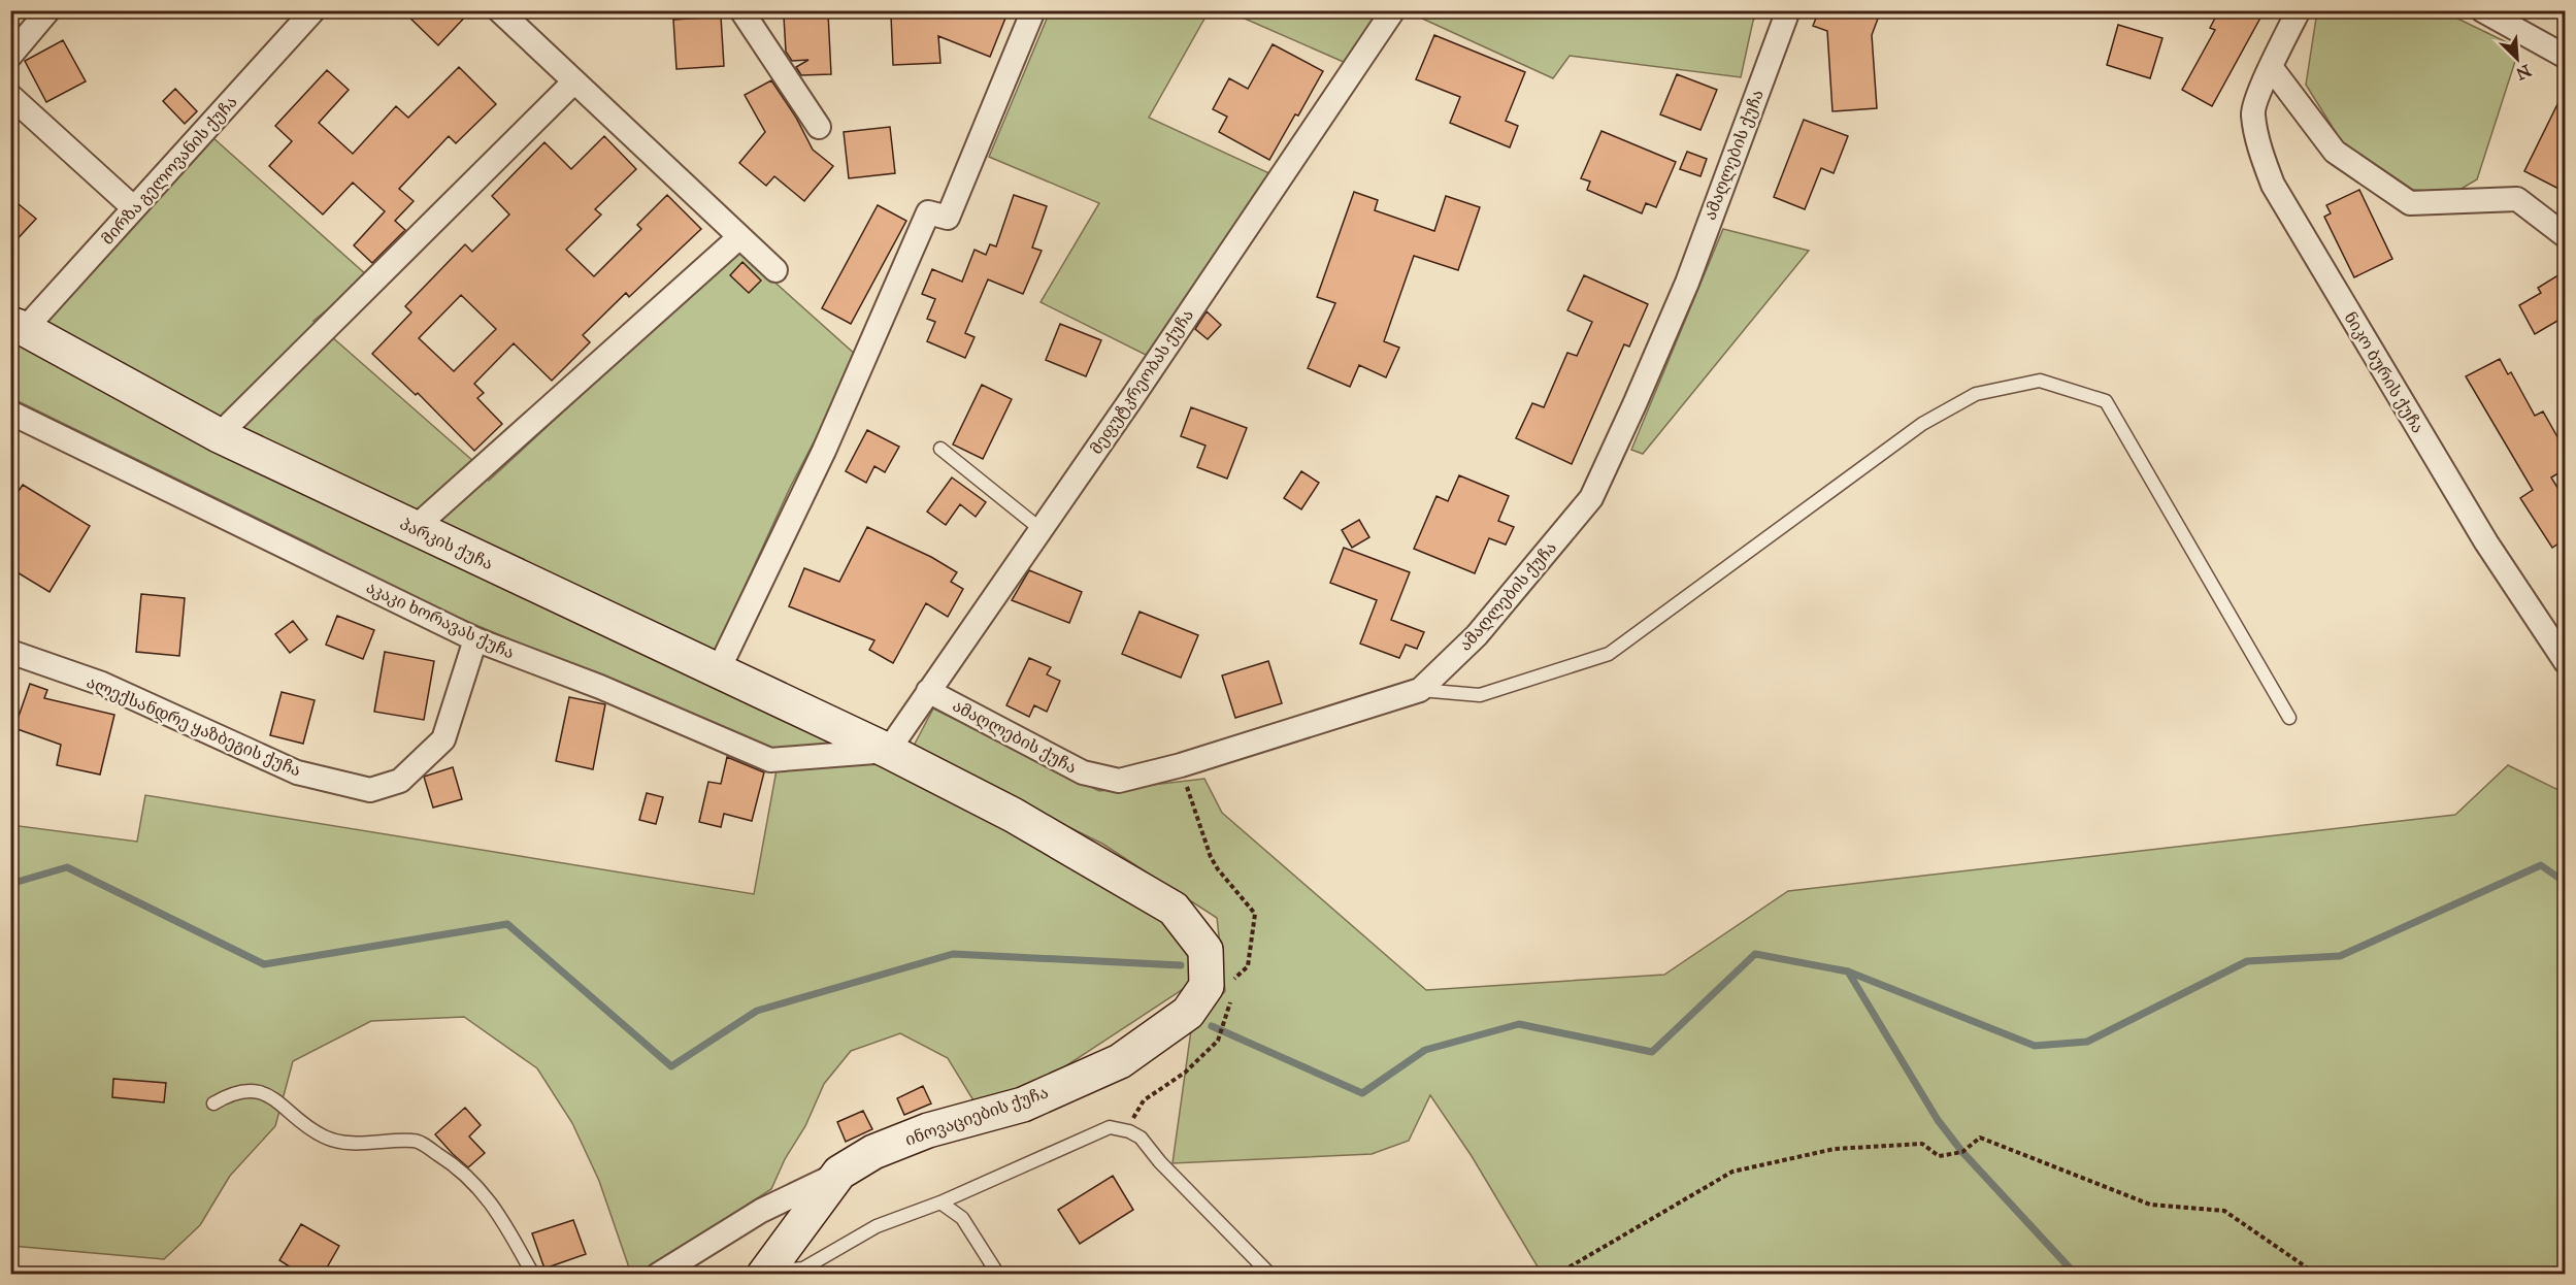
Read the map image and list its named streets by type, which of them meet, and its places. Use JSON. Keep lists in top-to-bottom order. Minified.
{"streets":{"street":["ამაღლების ქუჩა","მირზა გელოვანის ქუჩა","ნიკო ბურის ქუჩა","მეფუტკრეობას ქუჩა","პარკის ქუჩა","აკაკი ხორავას ქუჩა","ალექსანდრე ყაზბეგის ქუჩა","ინოვაციების ქუჩა"]},"crossings":[["ამაღლების ქუჩა","მეფუტკრეობას ქუჩა"],["მირზა გელოვანის ქუჩა","პარკის ქუჩა"],["მეფუტკრეობას ქუჩა","პარკის ქუჩა"],["მეფუტკრეობას ქუჩა","აკაკი ხორავას ქუჩა"],["მეფუტკრეობას ქუჩა","ინოვაციების ქუჩა"],["პარკის ქუჩა","აკაკი ხორავას ქუჩა"],["პარკის ქუჩა","ინოვაციების ქუჩა"],["აკაკი ხორავას ქუჩა","ალექსანდრე ყაზბეგის ქუჩა"],["აკაკი ხორავას ქუჩა","ინოვაციების ქუჩა"]],"north":"bottom right"}
